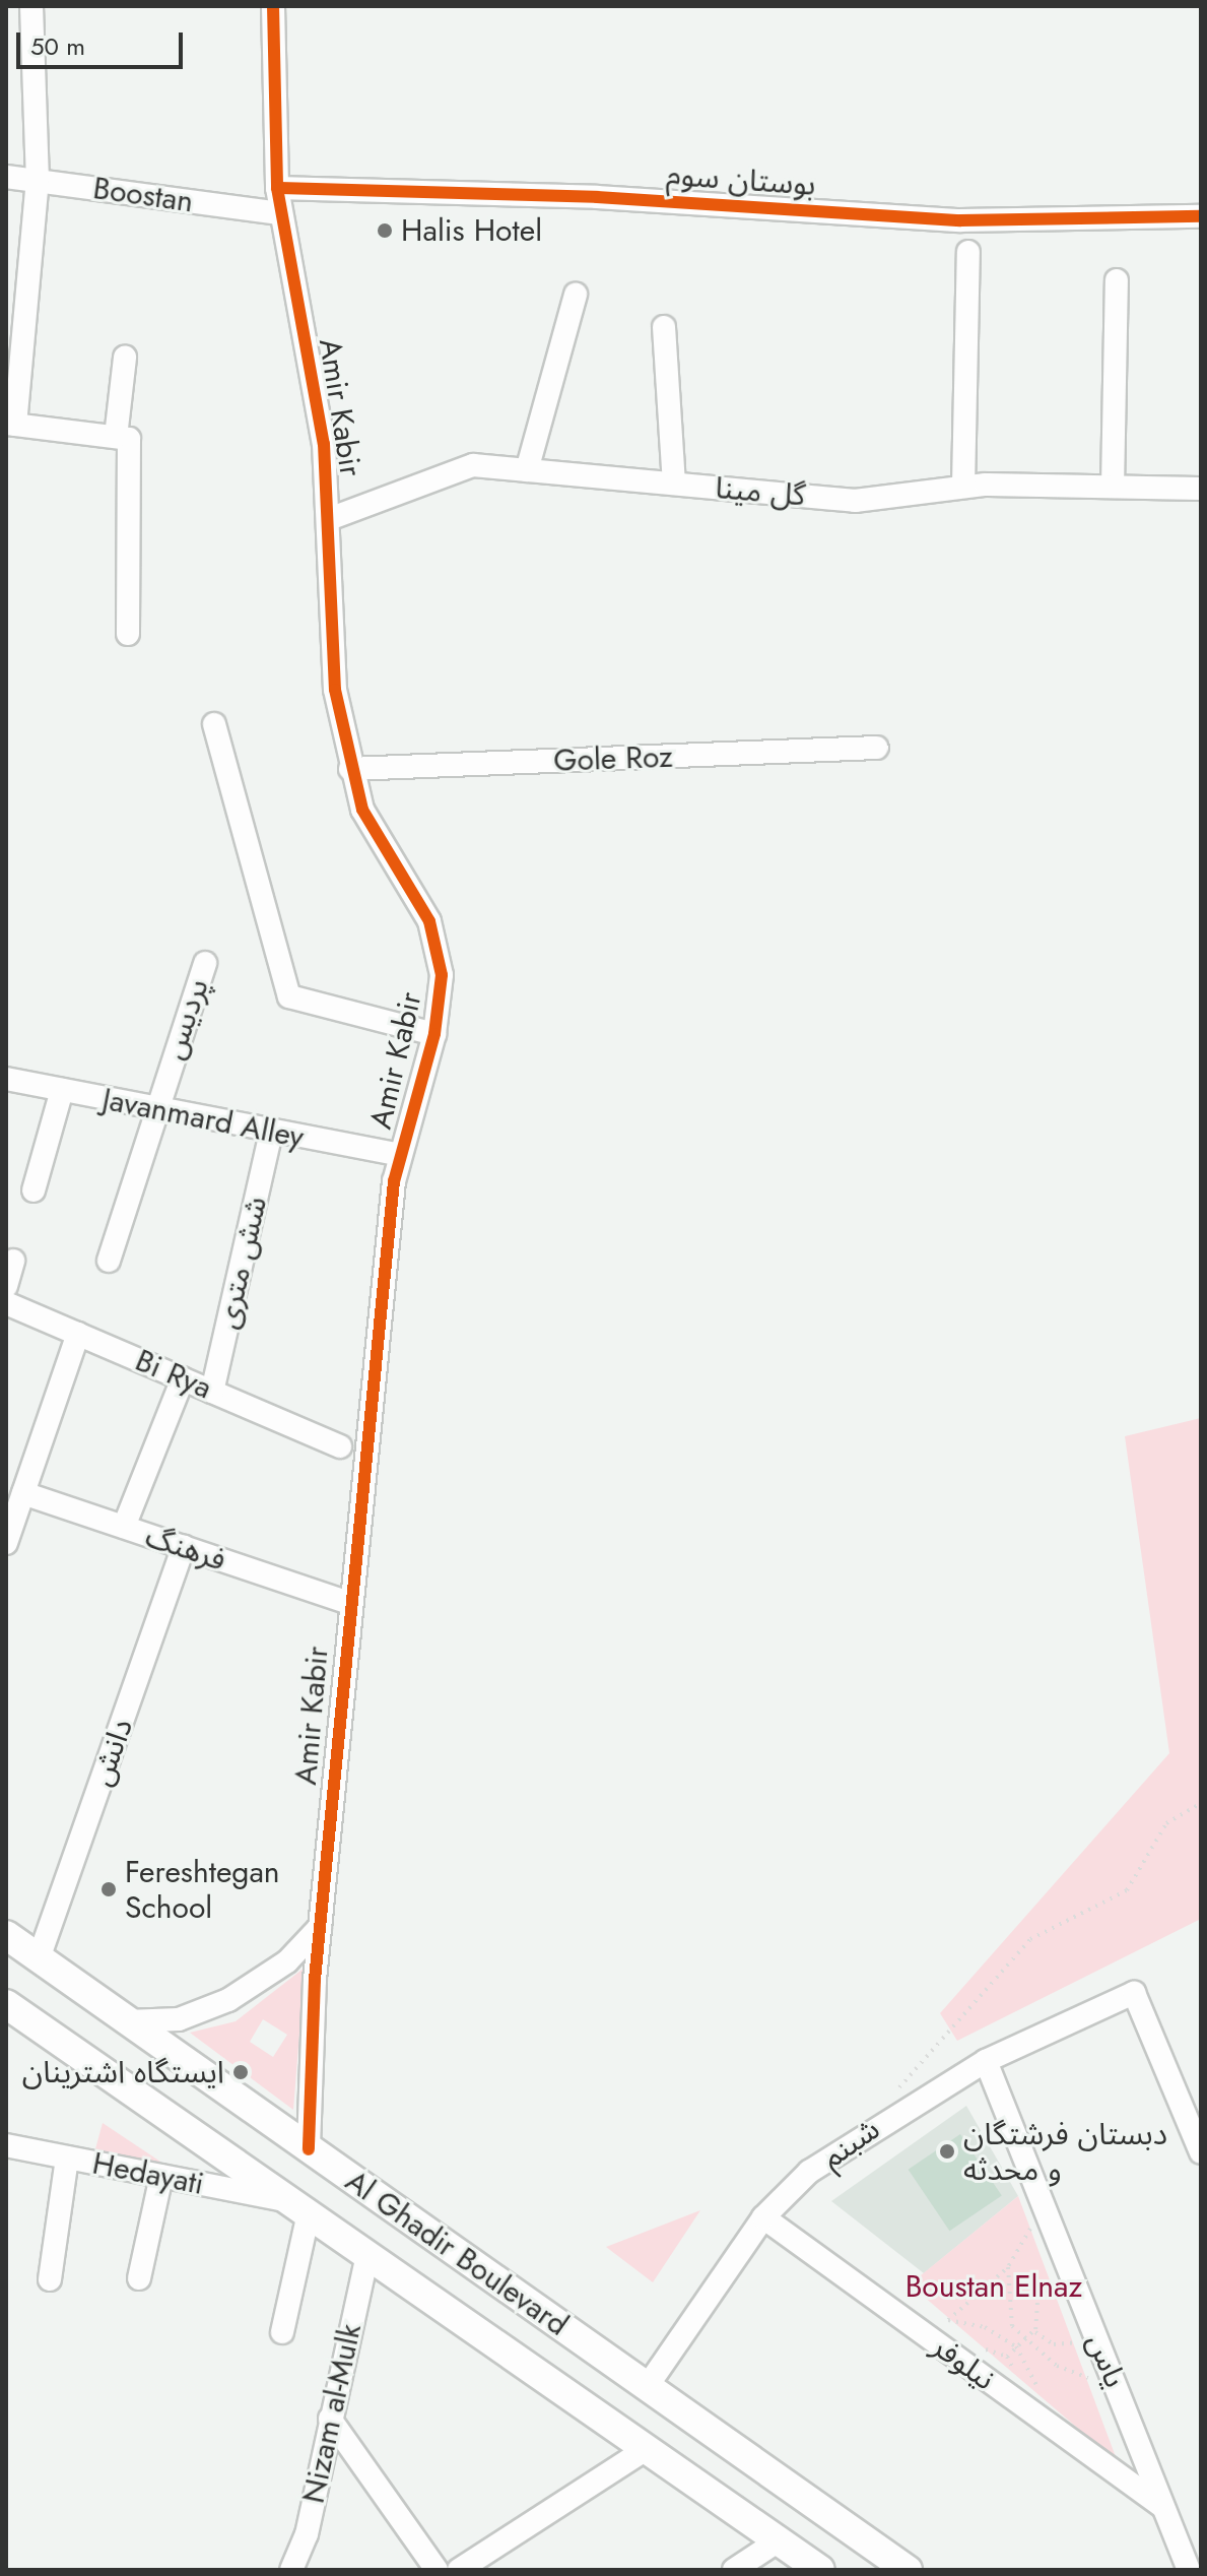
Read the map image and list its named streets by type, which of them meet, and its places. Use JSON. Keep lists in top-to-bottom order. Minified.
{"streets":{"main road":["Al Ghadir Boulevard"],"street":["بوستان سوم","Boostan","Amir Kabir","گل مینا","Gole Roz","پردیس","Javanmard Alley","شش متری","Bi Rya","فرهنگ","دانش","شبنم","Hedayati","یاس","نیلوفر","Nizam al-Mulk"]},"crossings":[["بوستان سوم","Amir Kabir"],["Boostan","Amir Kabir"],["Amir Kabir","گل مینا"],["Amir Kabir","Gole Roz"],["Amir Kabir","Javanmard Alley"],["Amir Kabir","فرهنگ"],["Amir Kabir","Al Ghadir Boulevard"],["پردیس","Javanmard Alley"],["Javanmard Alley","شش متری"],["شش متری","Bi Rya"],["فرهنگ","دانش"],["دانش","Al Ghadir Boulevard"],["شبنم","Al Ghadir Boulevard"],["شبنم","یاس"],["شبنم","نیلوفر"],["Hedayati","Al Ghadir Boulevard"],["Al Ghadir Boulevard","Nizam al-Mulk"],["یاس","نیلوفر"]],"parks":["Boustan Elnaz"],"places":["Halis Hotel","Fereshtegan School","ایستگاه اشترینان","دبستان فرشتگان و محدثه"],"scale_bar":"50 m"}
